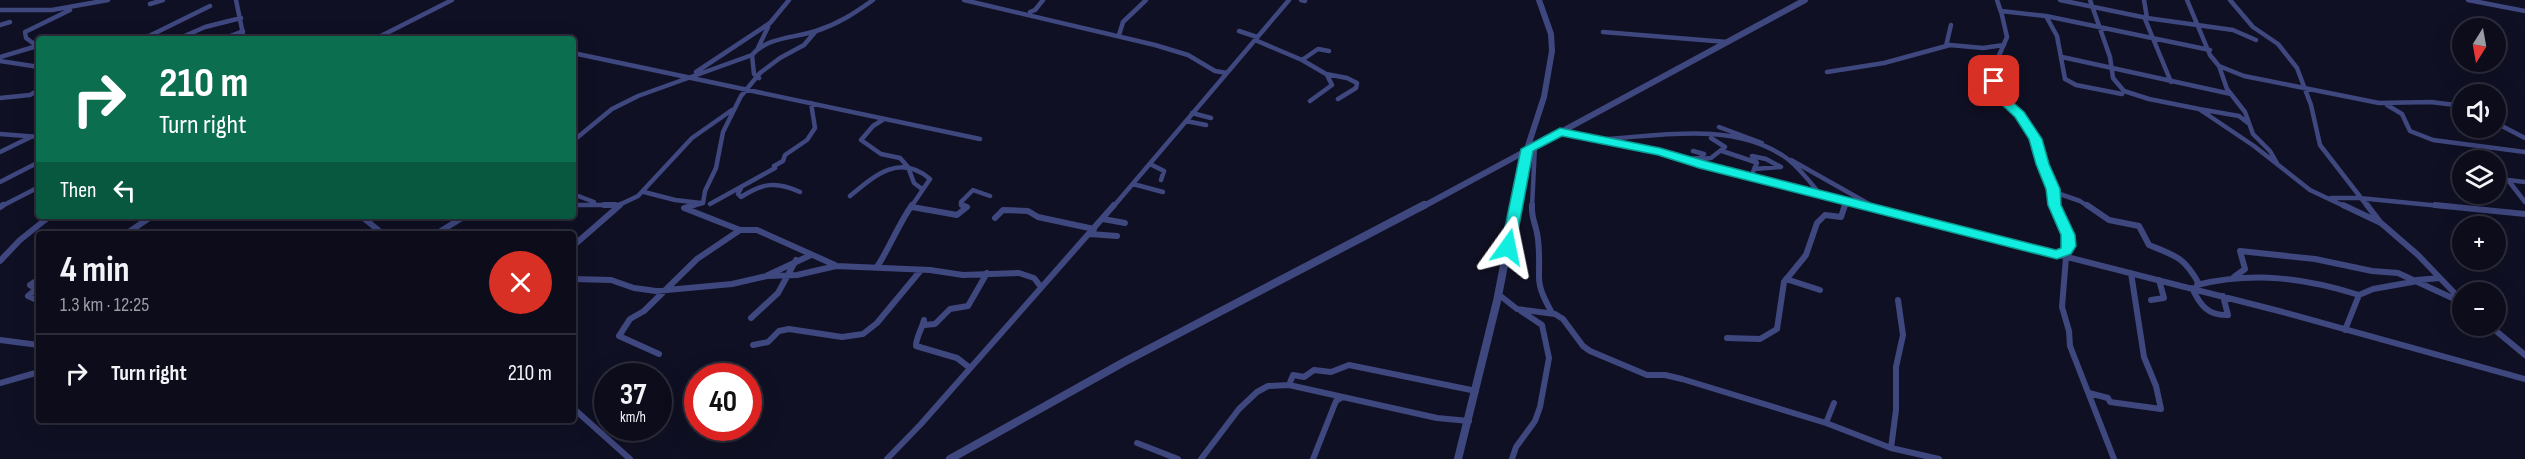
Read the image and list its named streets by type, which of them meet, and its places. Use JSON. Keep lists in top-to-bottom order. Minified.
{"north":"bottom","page":{"map_buttons":["+","−"],"turn":["210 m","Turn right"],"then":"Then","heading":["4 min","1.3 km · 12:25"],"list":[{"name":"Turn right","value":"210 m"}],"speed":"37 km/h","limit":"40"}}
